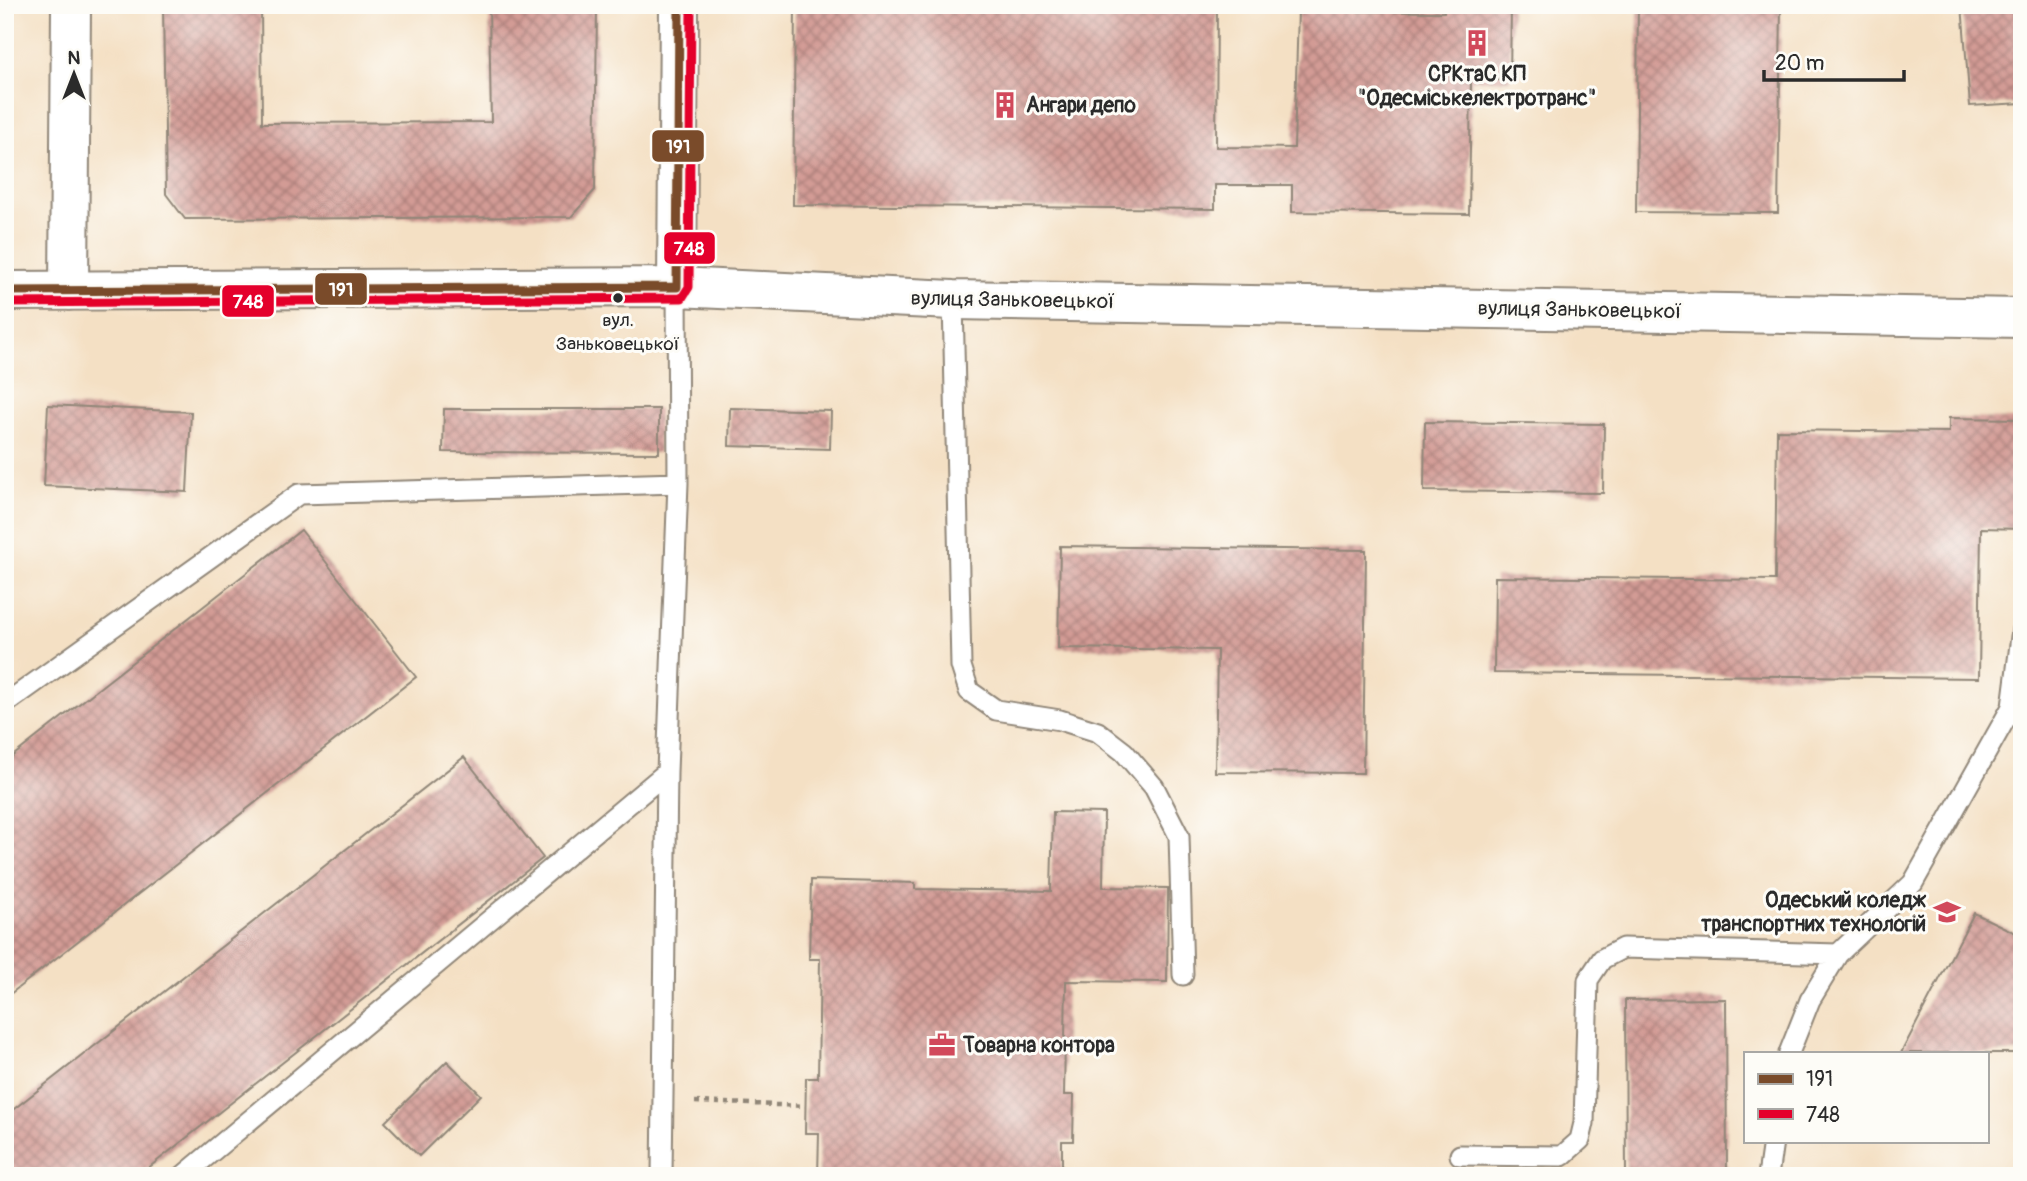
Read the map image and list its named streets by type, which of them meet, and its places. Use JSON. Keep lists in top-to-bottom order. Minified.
{"streets":{"street":["вулиця Заньковецької"]},"places":{"building":["СРКтаС КП \"Одесміськелектротранс\"","Ангари депо"],"other":["вул. Заньковецької"],"school or university":["Одеський коледж транспортних технологій"],"office":["Товарна контора"]},"lines":["transit line 191","transit line 748"],"legend":["191","748"],"scale_bar":"20 m","north":"top"}
